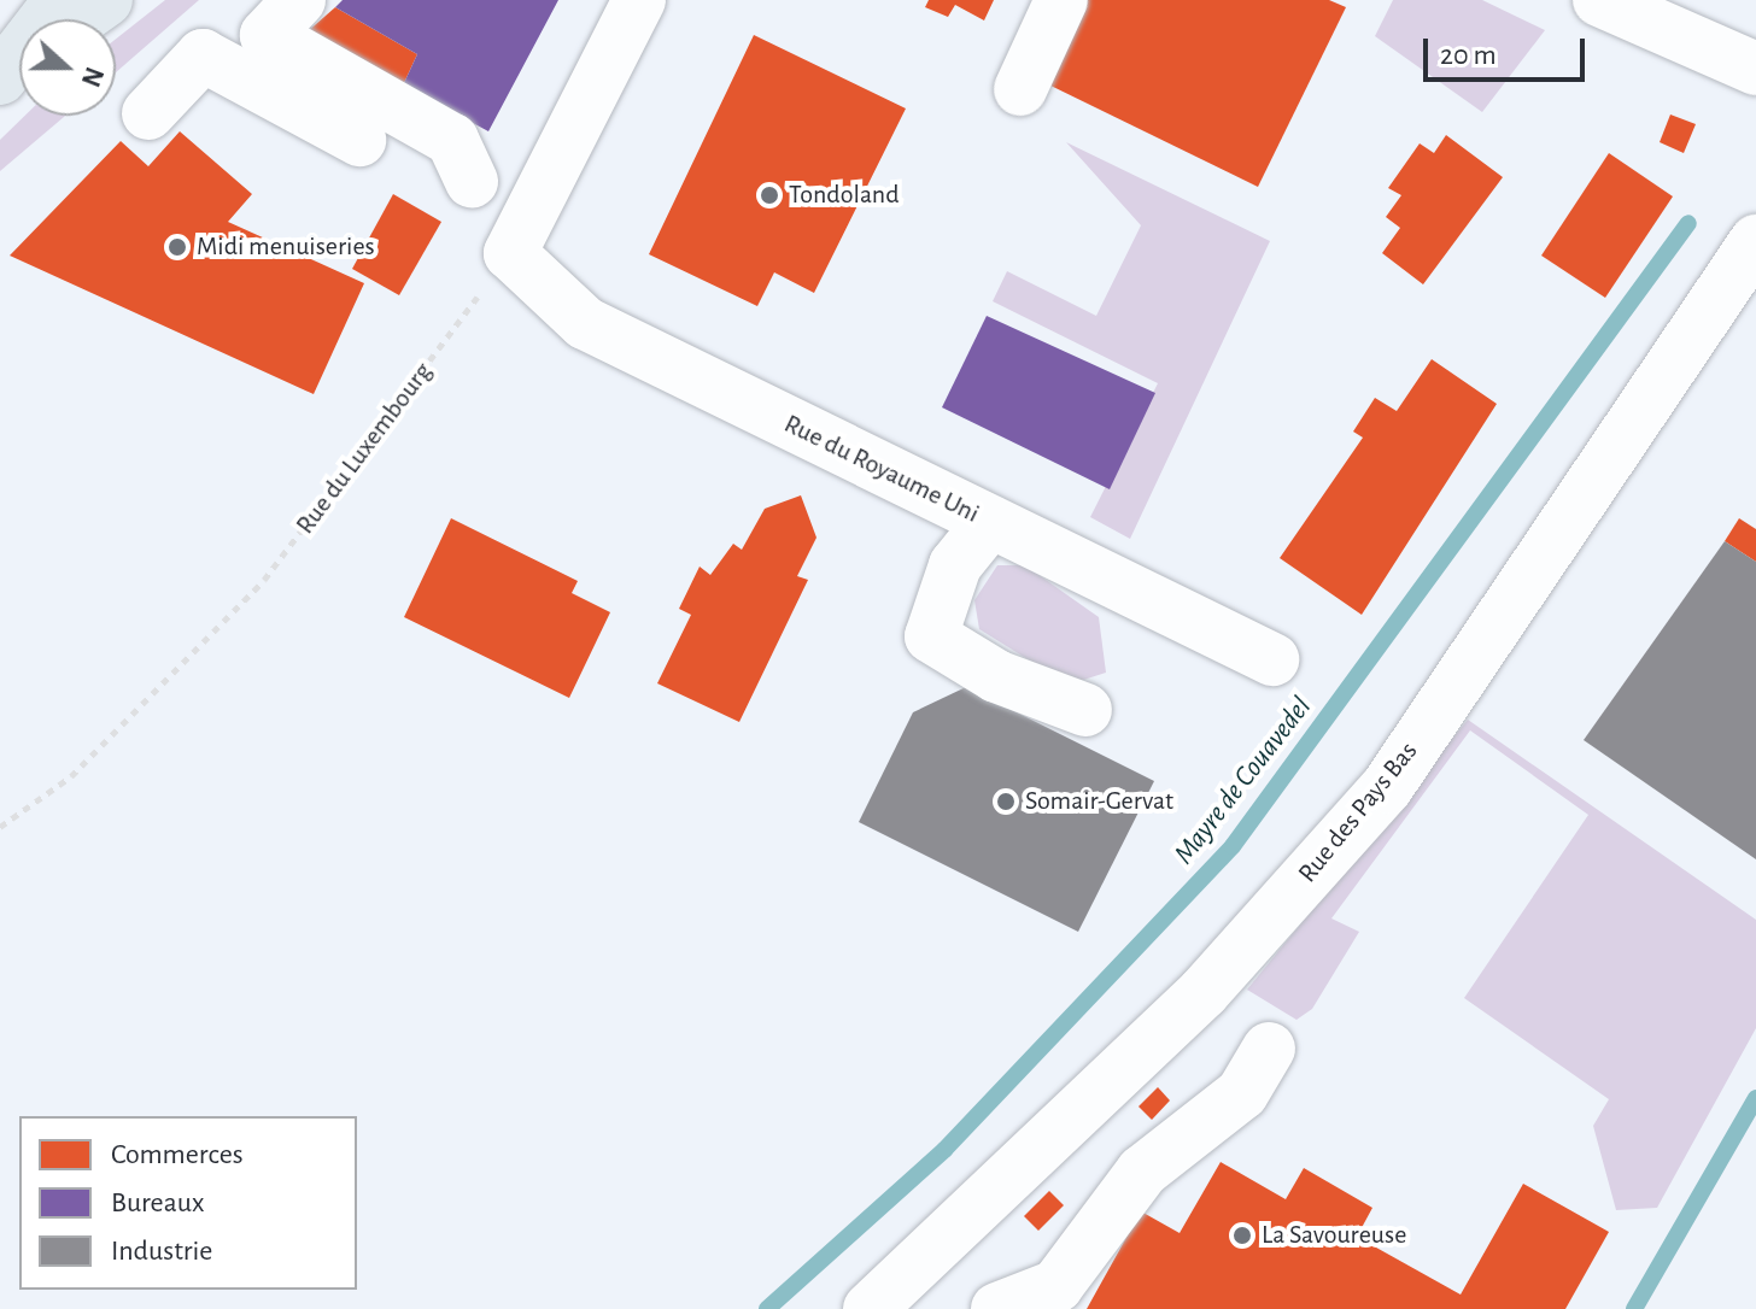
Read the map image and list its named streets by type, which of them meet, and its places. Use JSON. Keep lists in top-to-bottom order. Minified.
{"streets":{"street":["Rue du Royaume Uni","Rue des Pays Bas"],"path":["Rue du Luxembourg"]},"crossings":[["Rue du Luxembourg","Rue du Royaume Uni"]],"water":["Mayre de Couavedel"],"places":["Tondoland","Midi menuiseries","Somair-Gervat","La Savoureuse"],"legend":["Commerces","Bureaux","Industrie"],"scale_bar":"20 m","north":"right"}
